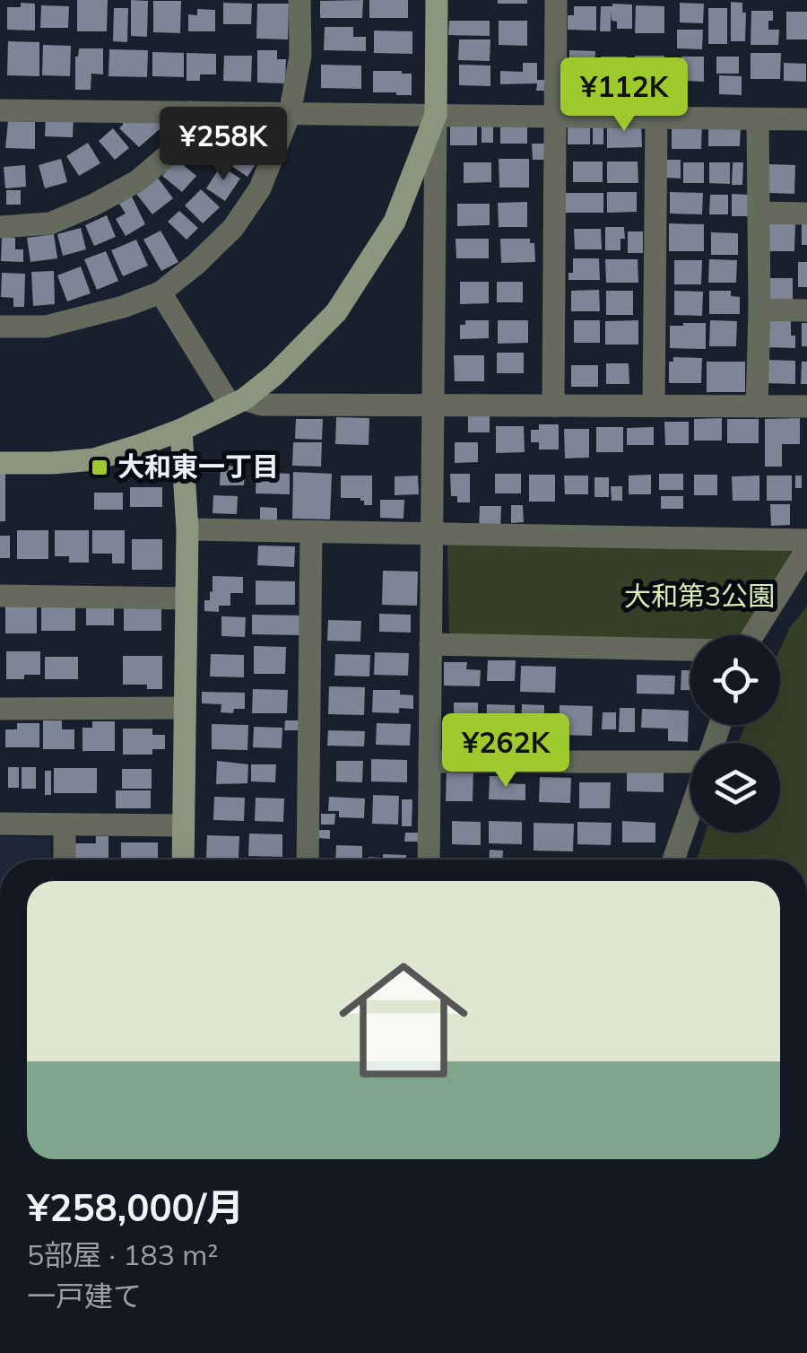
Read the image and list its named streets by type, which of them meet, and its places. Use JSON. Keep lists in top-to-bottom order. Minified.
{"parks":["大和第3公園"],"places":{"transit":["大和東一丁目"]},"page":{"price":["¥112K","¥258K","¥262K"],"list":[{"name":"¥258,000/月","note":"5部屋 · 183 m² · 一戸建て"}]}}
